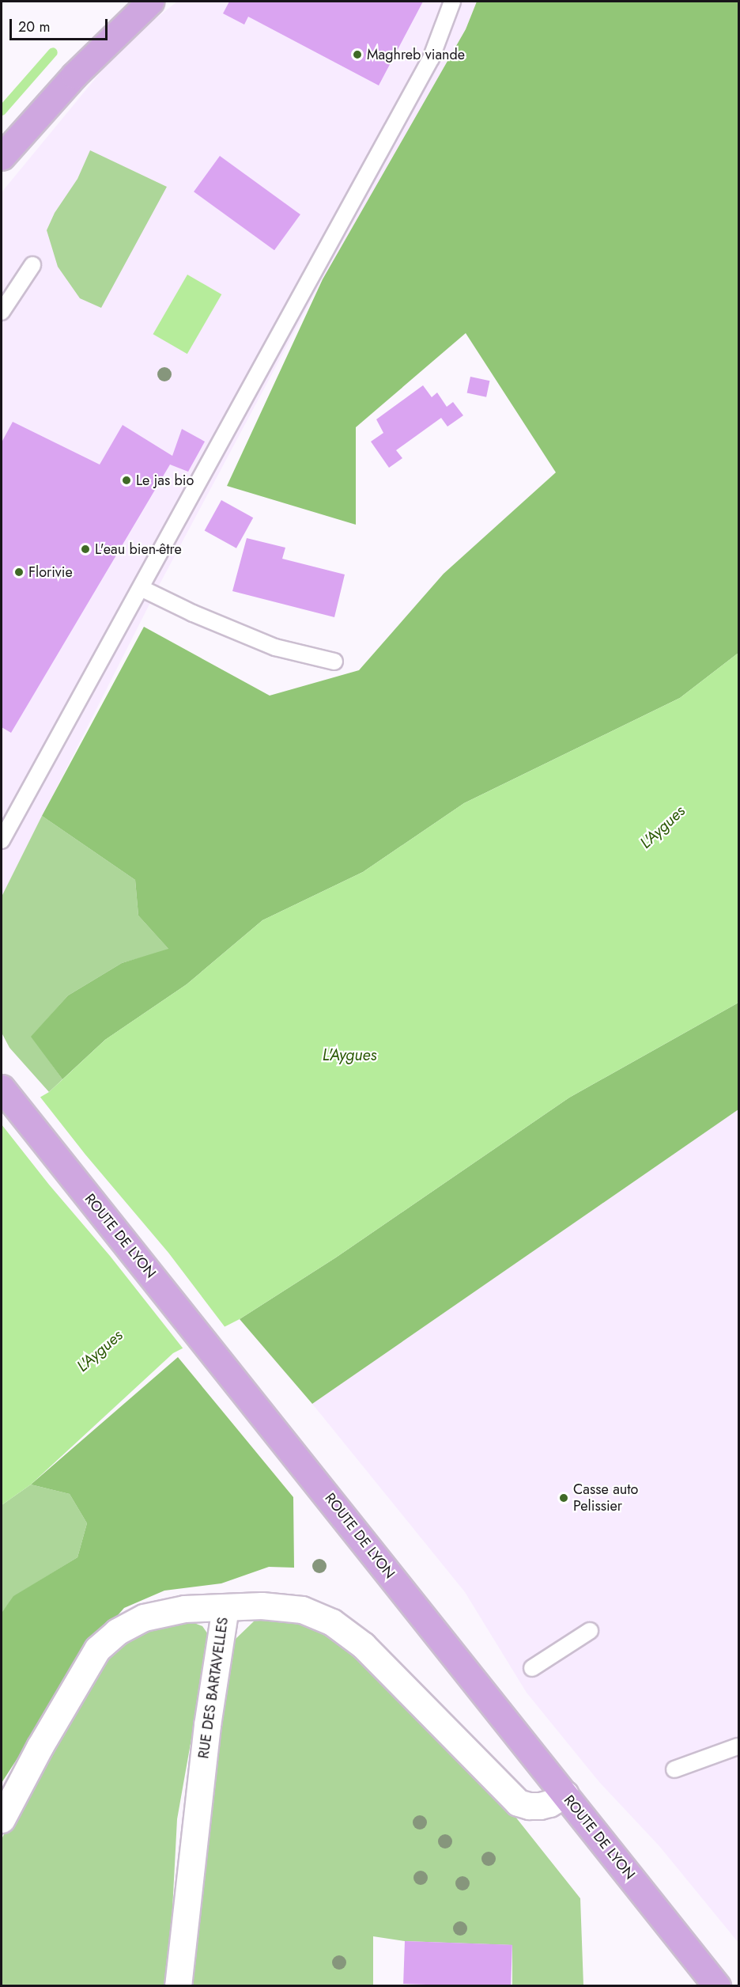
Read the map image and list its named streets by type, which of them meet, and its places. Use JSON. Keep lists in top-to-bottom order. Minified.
{"streets":{"main road":["ROUTE DE LYON"],"street":["RUE DES BARTAVELLES"]},"crossings":[["ROUTE DE LYON","RUE DES BARTAVELLES"]],"water":["L'Aygues"],"places":["Maghreb viande","Le jas bio","L'eau bien-être","Florivie","Casse auto Pelissier"],"scale_bar":"20 m"}
